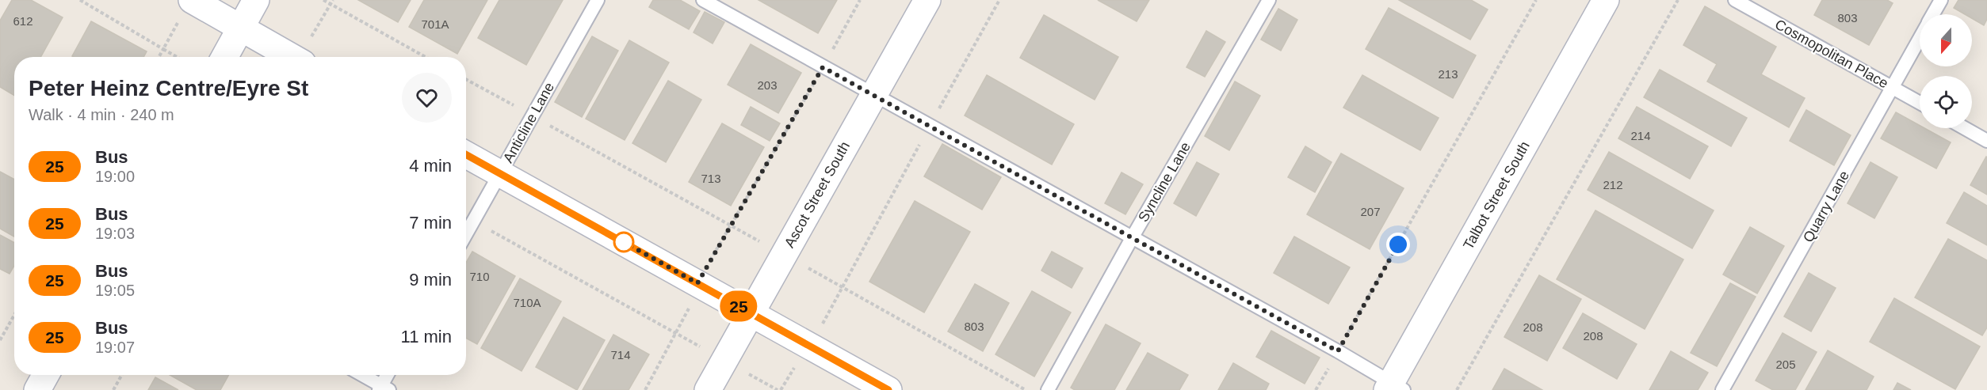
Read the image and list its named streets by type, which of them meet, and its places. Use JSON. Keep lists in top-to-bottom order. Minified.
{"streets":{"street":["Ascot Street South","Talbot Street South"],"lane":["Cosmopolitan Place","Anticline Lane","Syncline Lane","Quarry Lane"]},"crossings":[["Cosmopolitan Place","Quarry Lane"]],"lines":["bus line 25"],"house_numbers":["803","612","701A","213","203","214","713","212","207","710","710A","803","208","208","714","205"],"north":"bottom","page":{"on_map":"25","heading":["Peter Heinz Centre/Eyre St","Walk · 4 min · 240 m"],"list":[{"mark":"25","name":"Bus","note":"19:00","value":"4 min"},{"mark":"25","name":"Bus","note":"19:03","value":"7 min"},{"mark":"25","name":"Bus","note":"19:05","value":"9 min"},{"mark":"25","name":"Bus","note":"19:07","value":"11 min"}]}}
